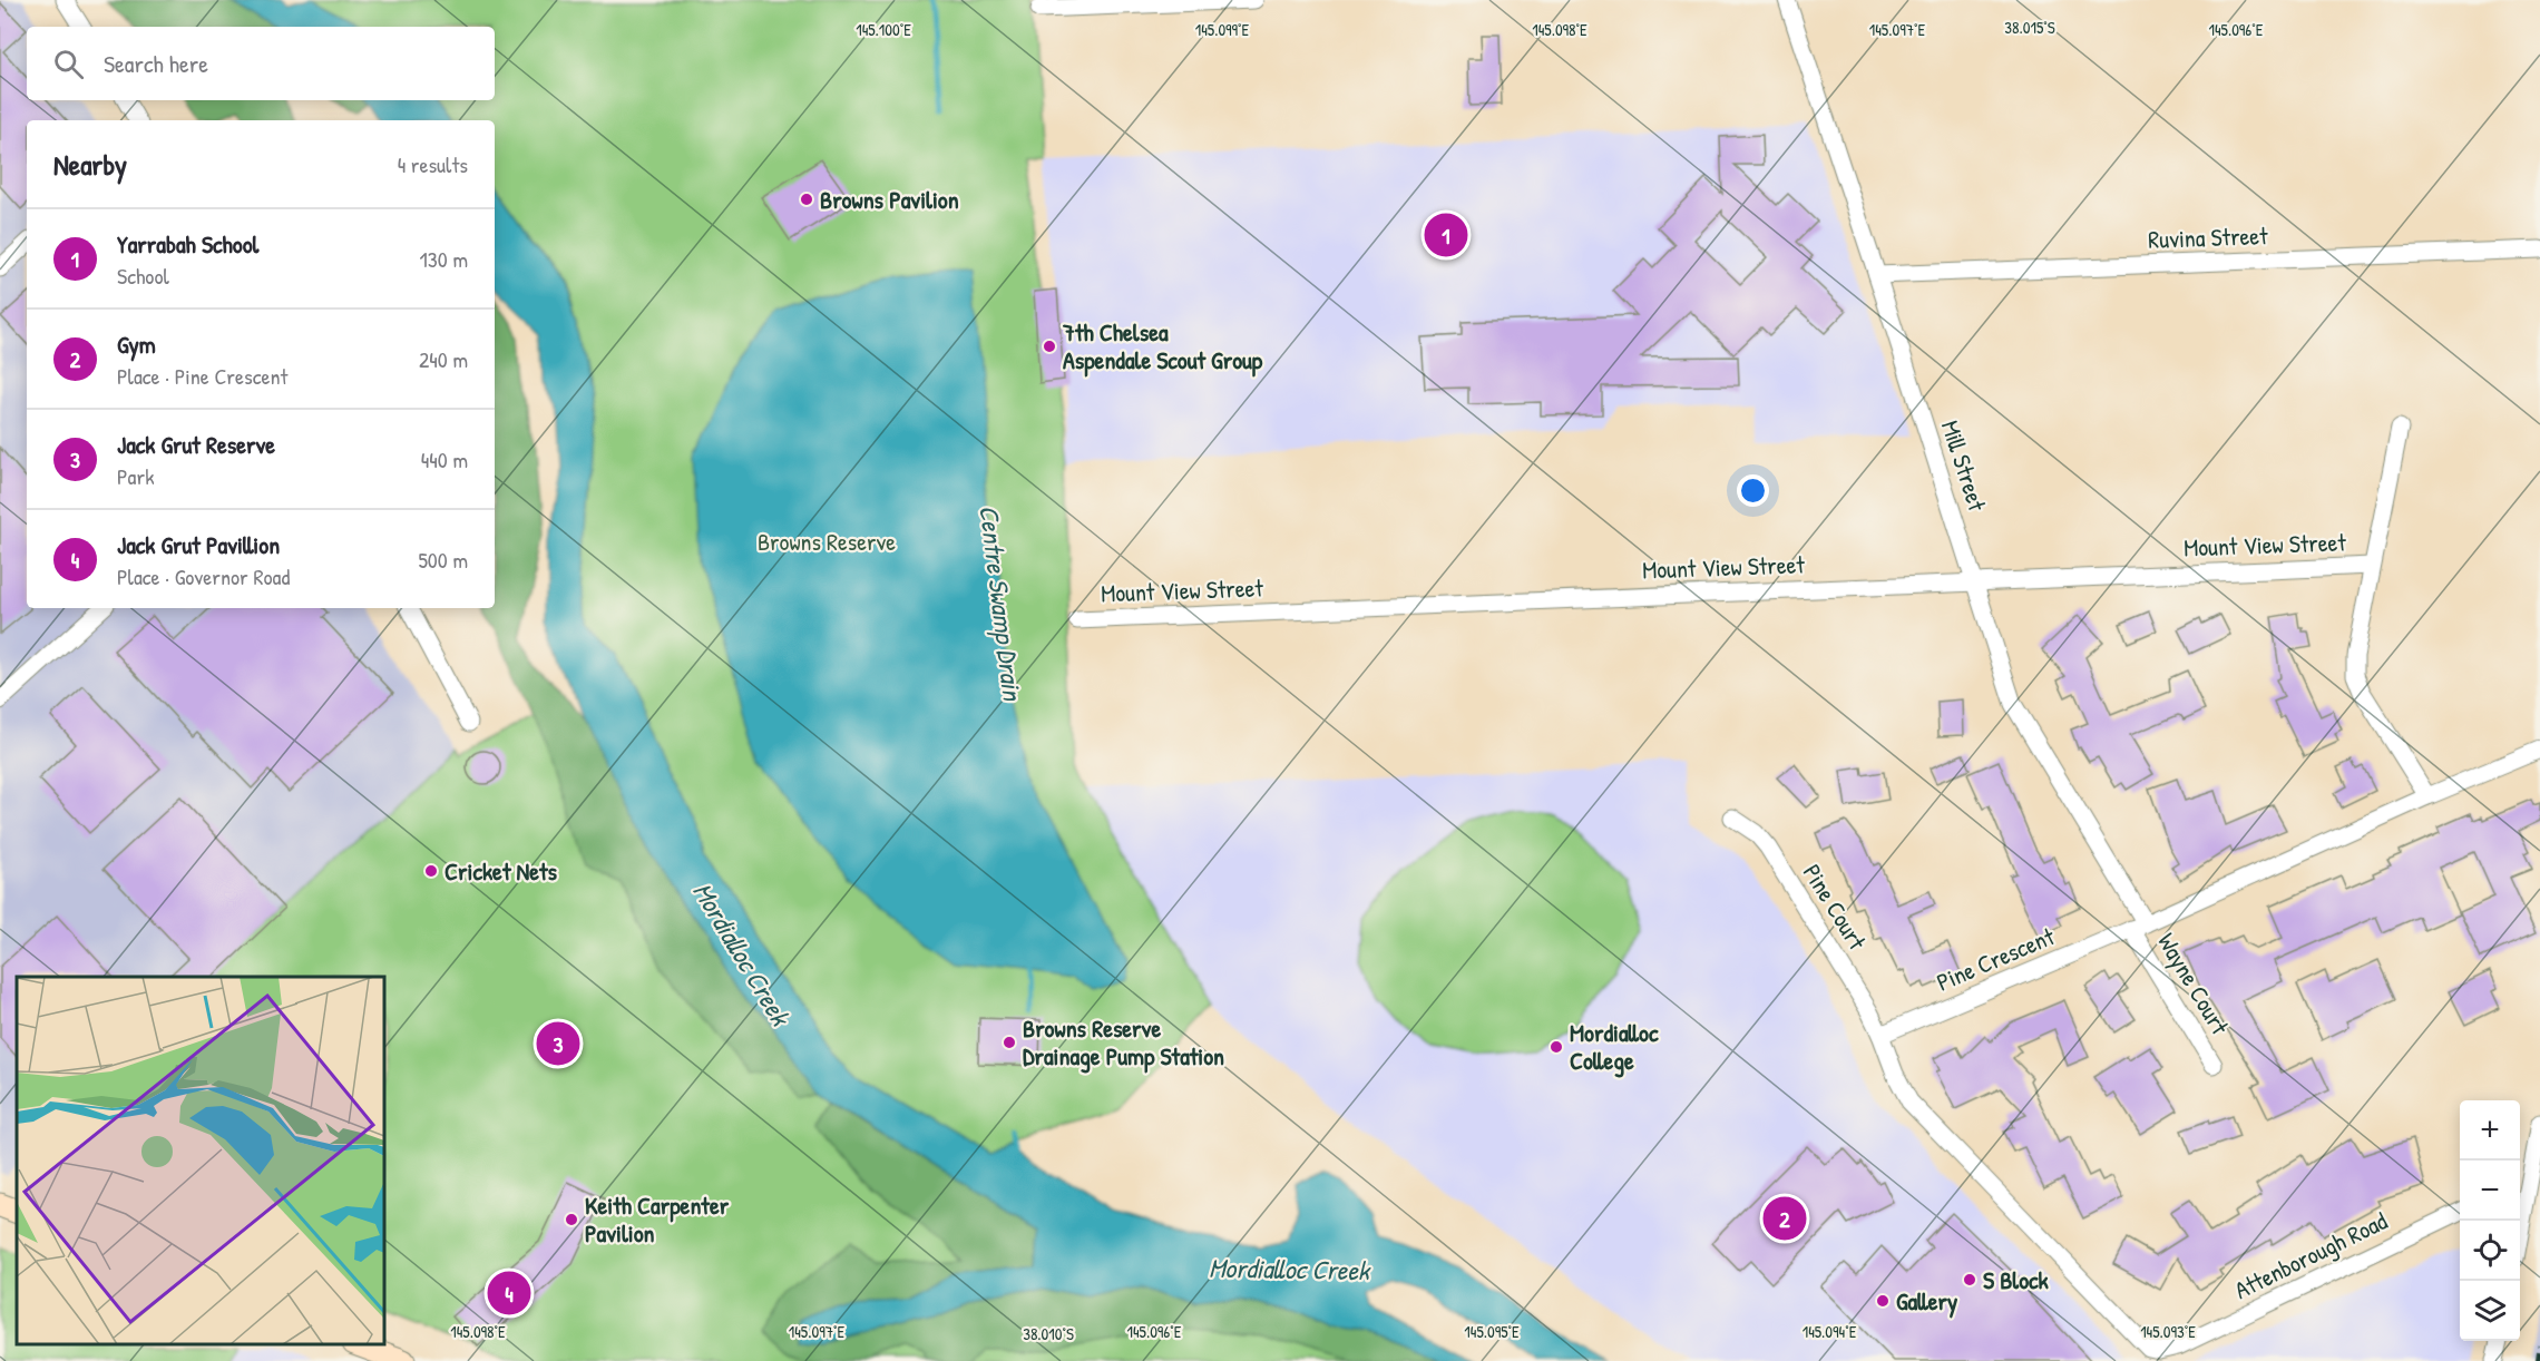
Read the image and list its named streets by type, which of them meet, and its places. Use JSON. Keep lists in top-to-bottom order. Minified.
{"streets":{"street":["Ruvina Street","Mill Street","Mount View Street","Pine Court","Pine Crescent","Wayne Court","Attenborough Road"]},"crossings":[["Ruvina Street","Mill Street"],["Mill Street","Mount View Street"],["Mill Street","Pine Crescent"],["Mill Street","Wayne Court"],["Pine Court","Pine Crescent"],["Pine Court","Attenborough Road"],["Pine Crescent","Wayne Court"],["Pine Crescent","Attenborough Road"]],"water":["Centre Swamp Drain","Mordialloc Creek"],"parks":["Browns Reserve"],"places":["Browns Pavilion","7th Chelsea Aspendale Scout Group","Cricket Nets","Browns Reserve Drainage Pump Station","Mordialloc College","Keith Carpenter Pavilion","S Block","Gallery"],"page":{"search":"Search here","heading":["Nearby","4 results"],"list":[{"mark":"1","name":"Yarrabah School","note":"School","value":"130 m"},{"mark":"2","name":"Gym","note":"Place · Pine Crescent","value":"240 m"},{"mark":"3","name":"Jack Grut Reserve","note":"Park","value":"440 m"},{"mark":"4","name":"Jack Grut Pavillion","note":"Place · Governor Road","value":"500 m"}],"pins":["1","3","2","4"],"map_buttons":["+","−"]},"coordinates":["38.015°S","145.100°E","145.099°E","145.098°E","145.097°E","145.096°E","145.095°E","145.094°E","145.093°E","38.010°S"]}
